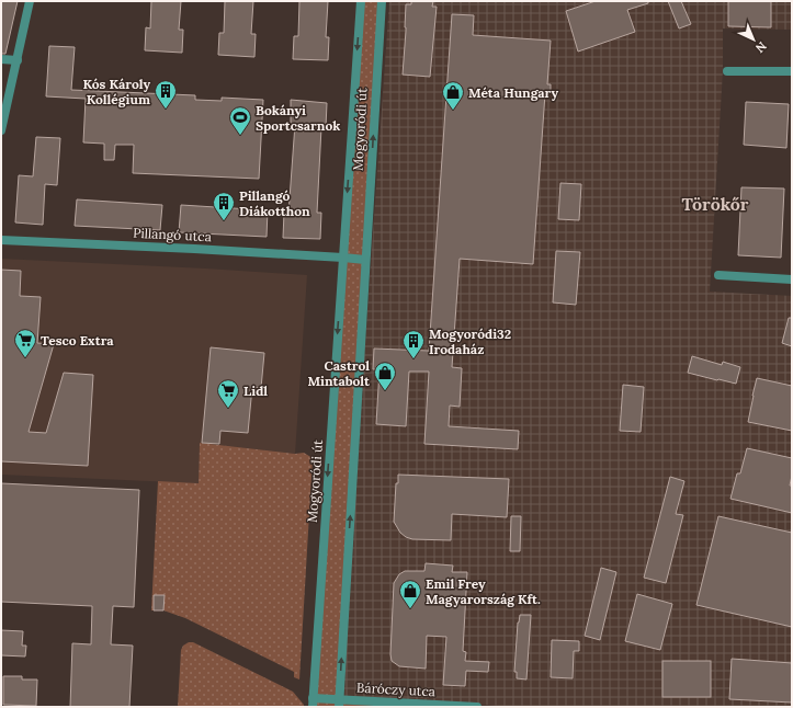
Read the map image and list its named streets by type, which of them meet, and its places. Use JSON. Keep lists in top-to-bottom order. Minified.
{"streets":{"street":["Mogyoródi út","Pillangó utca","Báróczy utca"]},"crossings":[["Mogyoródi út","Pillangó utca"],["Mogyoródi út","Báróczy utca"]],"districts":["Törökőr"],"places":{"building":["Kós Károly Kollégium","Pillangó Diákotthon","Mogyoródi32 Irodaház"],"shop":["Méta Hungary","Castrol Mintabolt","Emil Frey Magyarország Kft."],"sports":["Bokányi Sportcsarnok"],"supermarket":["Tesco Extra","Lidl"]},"north":"bottom right"}
